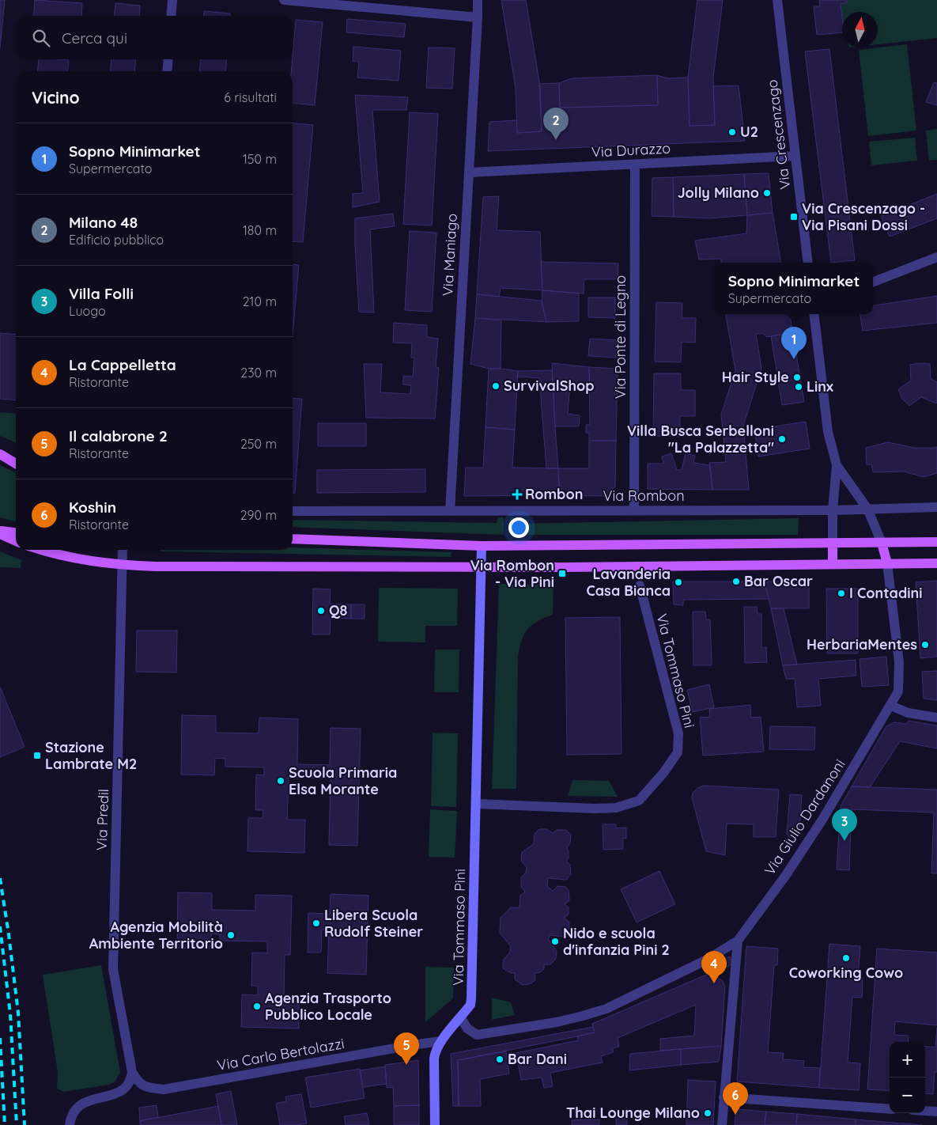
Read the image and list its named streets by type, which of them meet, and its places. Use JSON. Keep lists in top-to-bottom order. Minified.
{"streets":{"street":["Via Crescenzago","Via Durazzo","Via Maniago","Via Ponte di Legno","Via Rombon","Via Tommaso Pini","Via Giulio Dardanoni","Via Predil","Via Carlo Bertolazzi"]},"crossings":[["Via Crescenzago","Via Durazzo"],["Via Durazzo","Via Maniago"],["Via Durazzo","Via Ponte di Legno"],["Via Maniago","Via Rombon"],["Via Ponte di Legno","Via Rombon"],["Via Tommaso Pini","Via Carlo Bertolazzi"],["Via Predil","Via Carlo Bertolazzi"]],"places":{"other":["U2","Jolly Milano","Hair Style","SurvivalShop","Linx","Villa Busca Serbelloni \"La Palazzetta\"","Bar Oscar","Lavanderia Casa Bianca","I Contadini","Q8","HerbariaMentes","Scuola Primaria Elsa Morante","Libera Scuola Rudolf Steiner","Agenzia Mobilità Ambiente Territorio","Nido e scuola d'infanzia Pini 2","Coworking Cowo","Agenzia Trasporto Pubblico Locale","Bar Dani","Thai Lounge Milano"],"transit":["Via Crescenzago - Via Pisani Dossi","Via Rombon - Via Pini","Stazione Lambrate M2"],"health":["Rombon"]},"north":"top","page":{"search":"Cerca qui","heading":["Vicino","6 risultati"],"pins":["2","1","3","4","5","6"],"list":[{"mark":"1","name":"Sopno Minimarket","note":"Supermercato","value":"150 m"},{"mark":"2","name":"Milano 48","note":"Edificio pubblico","value":"180 m"},{"mark":"3","name":"Villa Folli","note":"Luogo","value":"210 m"},{"mark":"4","name":"La Cappelletta","note":"Ristorante","value":"230 m"},{"mark":"5","name":"Il calabrone 2","note":"Ristorante","value":"250 m"},{"mark":"6","name":"Koshin","note":"Ristorante","value":"290 m"}],"popup":["Sopno Minimarket","Supermercato"],"map_buttons":["+","−"]}}
